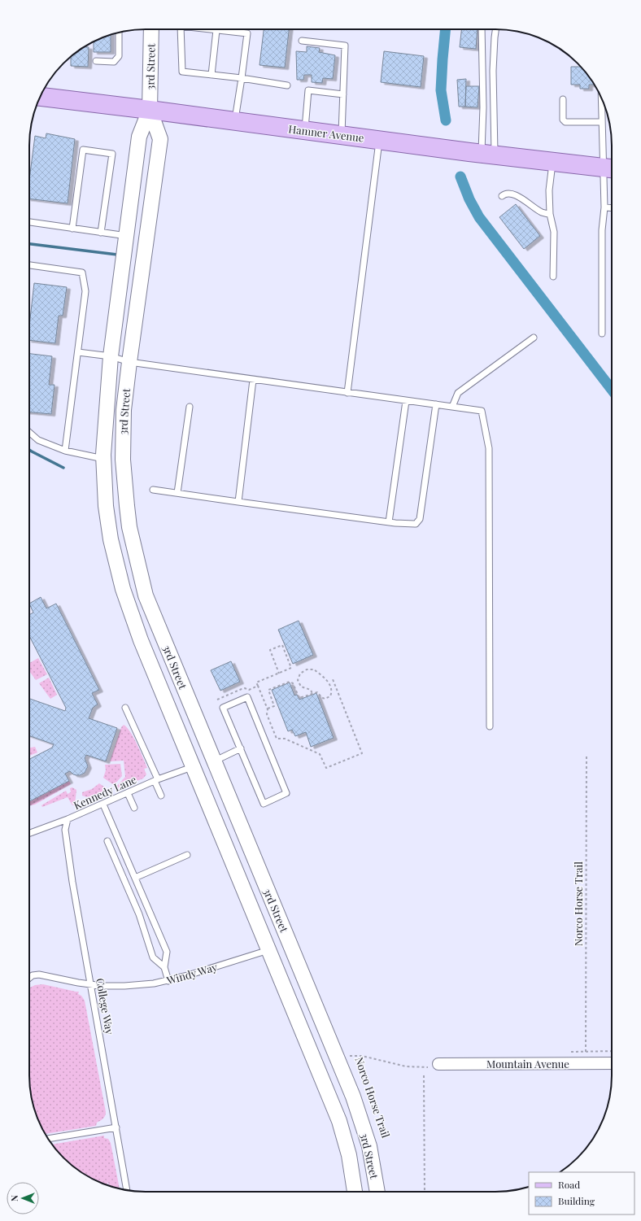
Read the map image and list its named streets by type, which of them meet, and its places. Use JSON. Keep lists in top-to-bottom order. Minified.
{"streets":{"main road":["Hamner Avenue"],"street":["3rd Street","Windy Way","Mountain Avenue"],"lane":["Kennedy Lane","College Way"],"path":["Norco Horse Trail"]},"crossings":[["3rd Street","Hamner Avenue"],["3rd Street","Kennedy Lane"],["3rd Street","Windy Way"],["Kennedy Lane","College Way"],["Norco Horse Trail","Mountain Avenue"],["Windy Way","College Way"]],"legend":["Road","Building"],"north":"left"}
